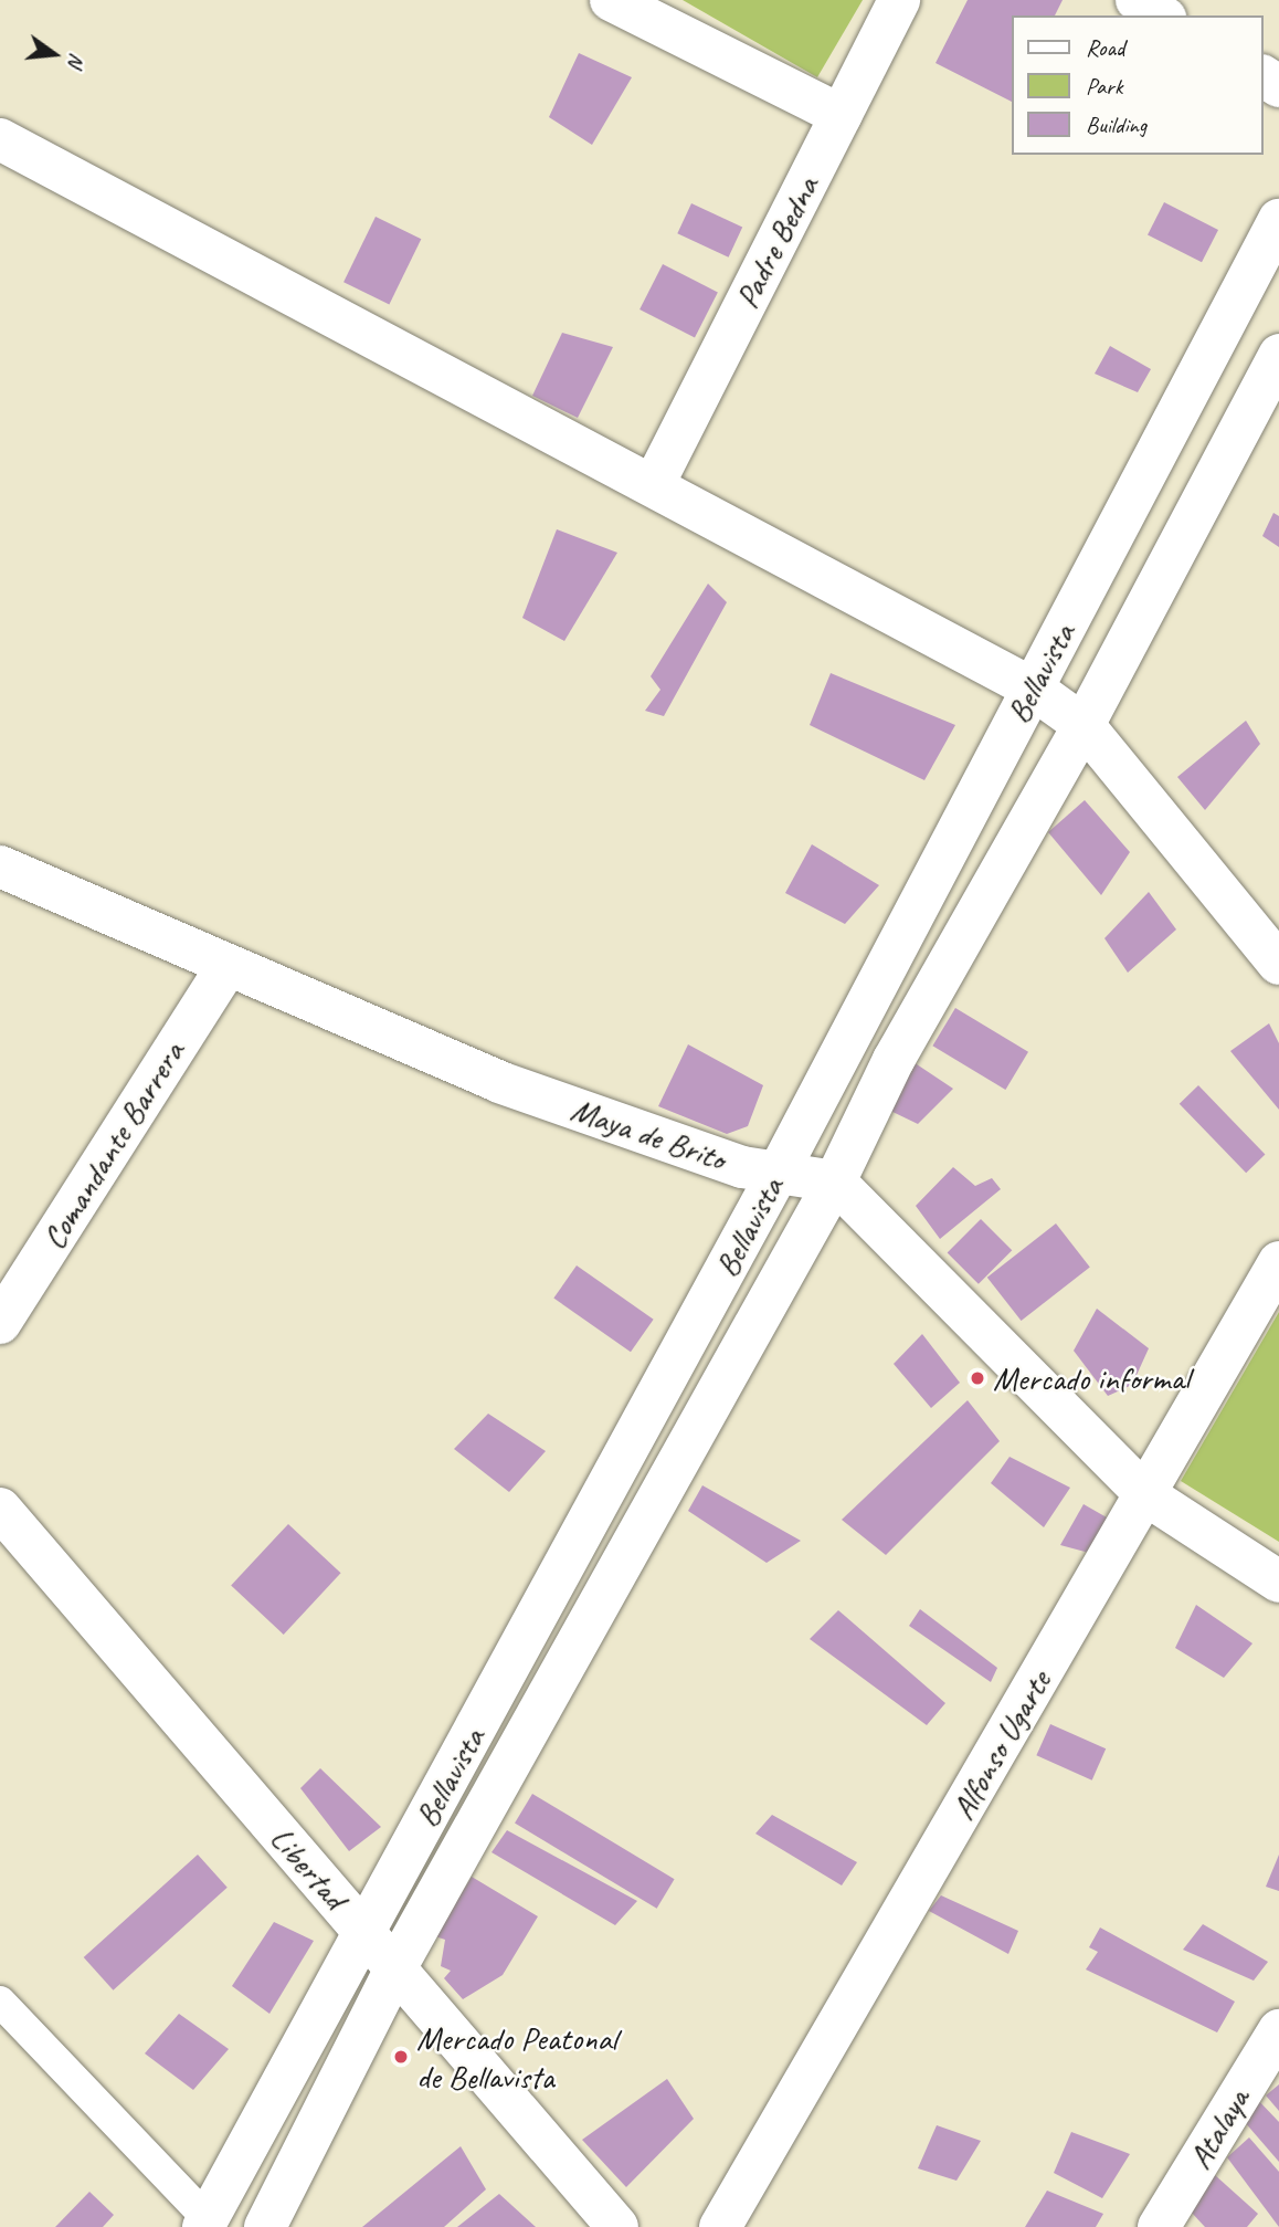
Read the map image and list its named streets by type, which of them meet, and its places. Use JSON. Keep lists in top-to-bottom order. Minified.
{"streets":{"street":["Padre Bedna","Bellavista","Maya de Brito","Comandante Barrera","Alfonso Ugarte","Libertad","Atalaya"]},"crossings":[["Bellavista","Maya de Brito"],["Bellavista","Libertad"],["Maya de Brito","Comandante Barrera"]],"places":["Mercado informal","Mercado Peatonal de Bellavista"],"legend":["Road","Park","Building"],"north":"right"}
